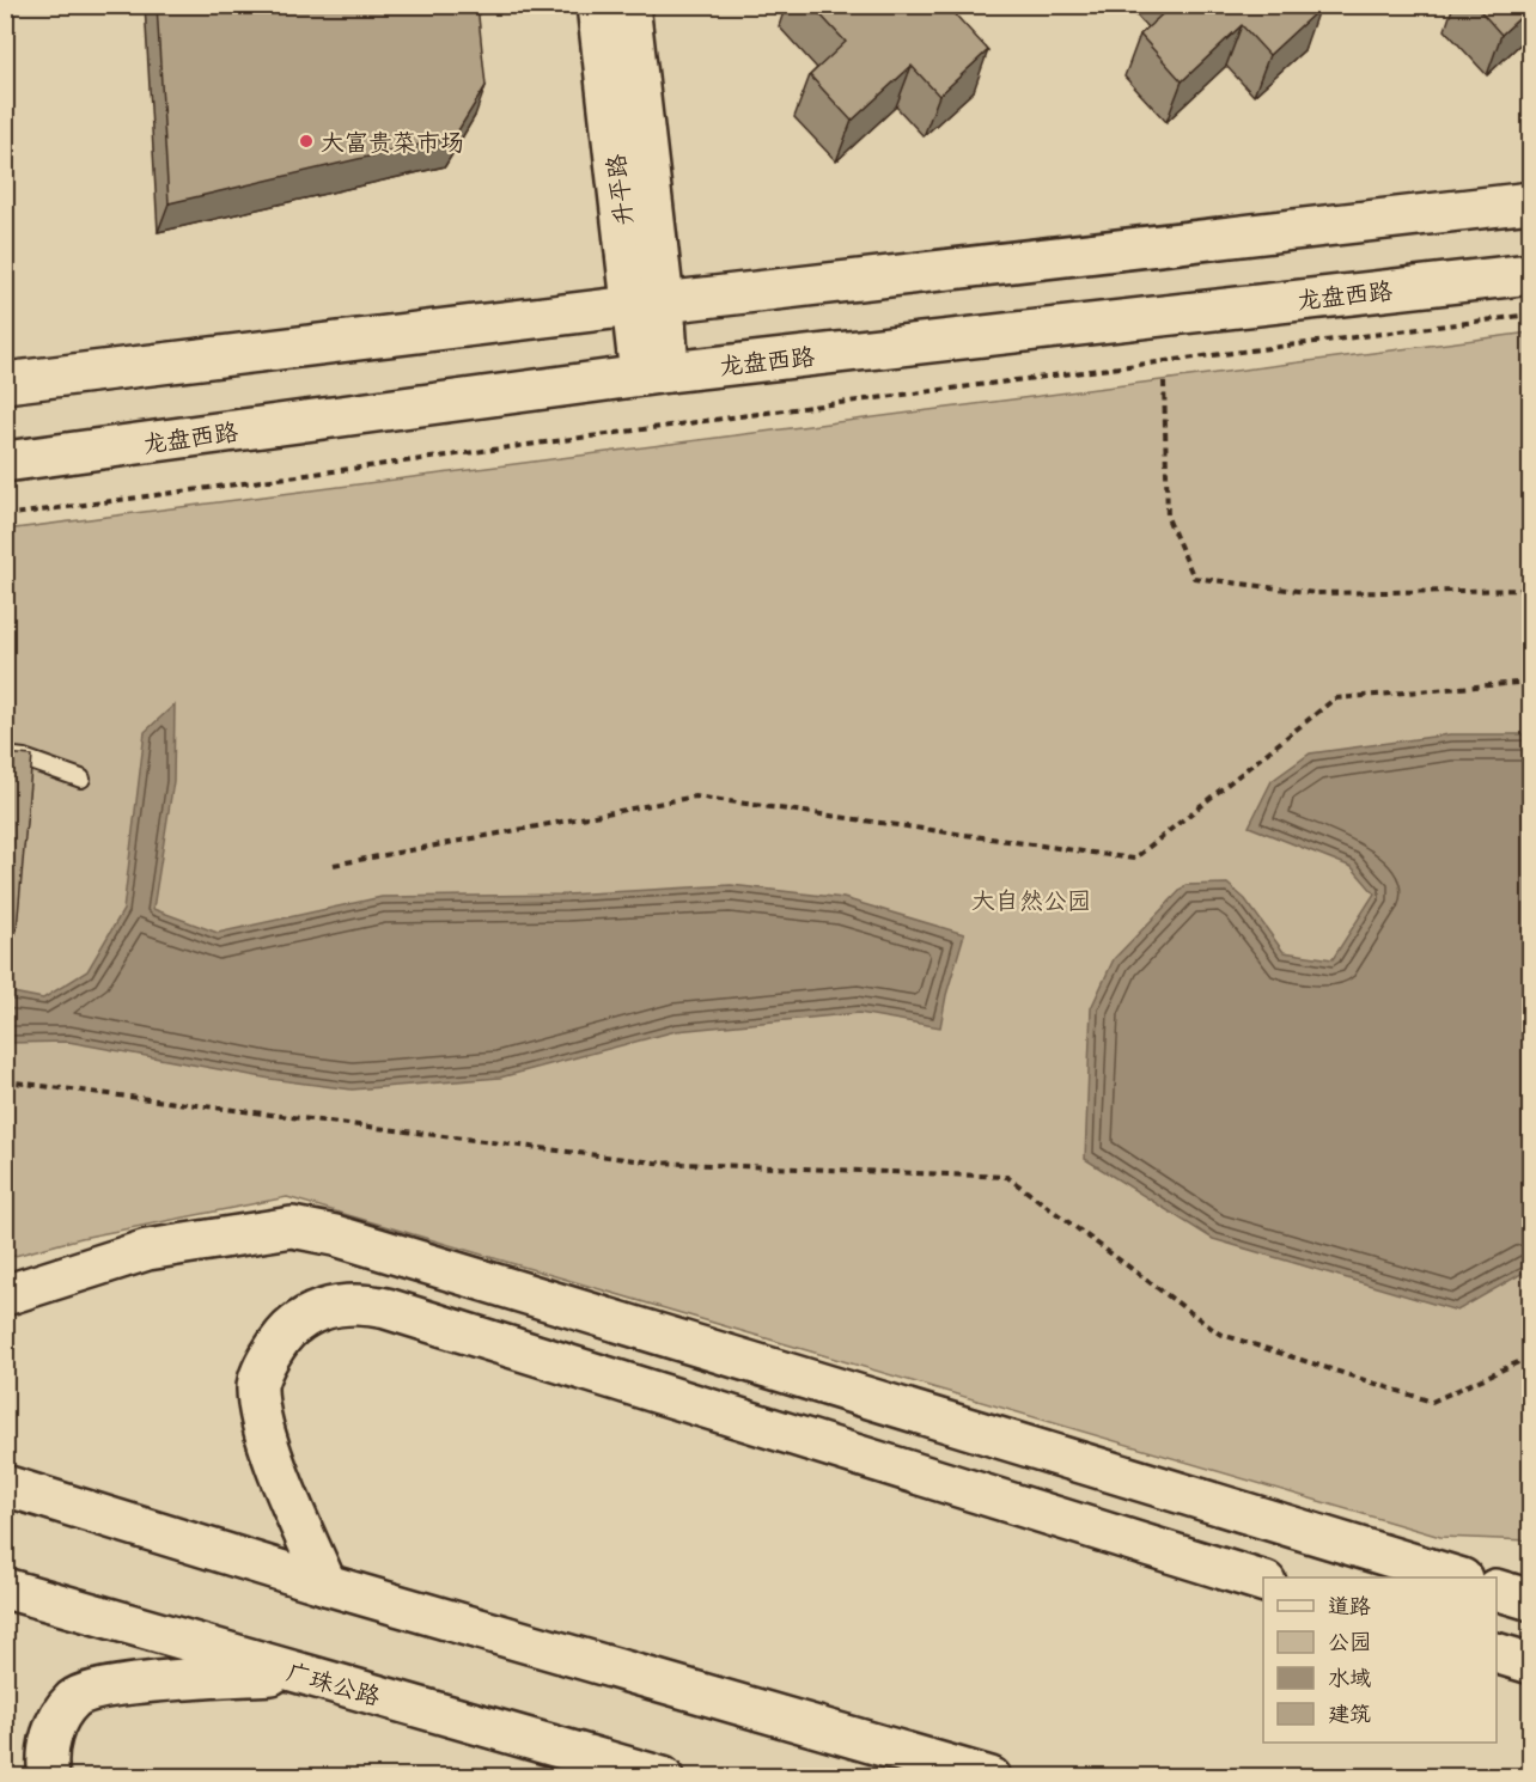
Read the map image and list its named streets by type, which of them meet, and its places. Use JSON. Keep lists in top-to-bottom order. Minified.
{"streets":{"main road":["升平路","龙盘西路","广珠公路"]},"crossings":[["升平路","龙盘西路"]],"parks":["大自然公园"],"places":["大富贵菜市场"],"legend":["道路","公园","水域","建筑"]}
